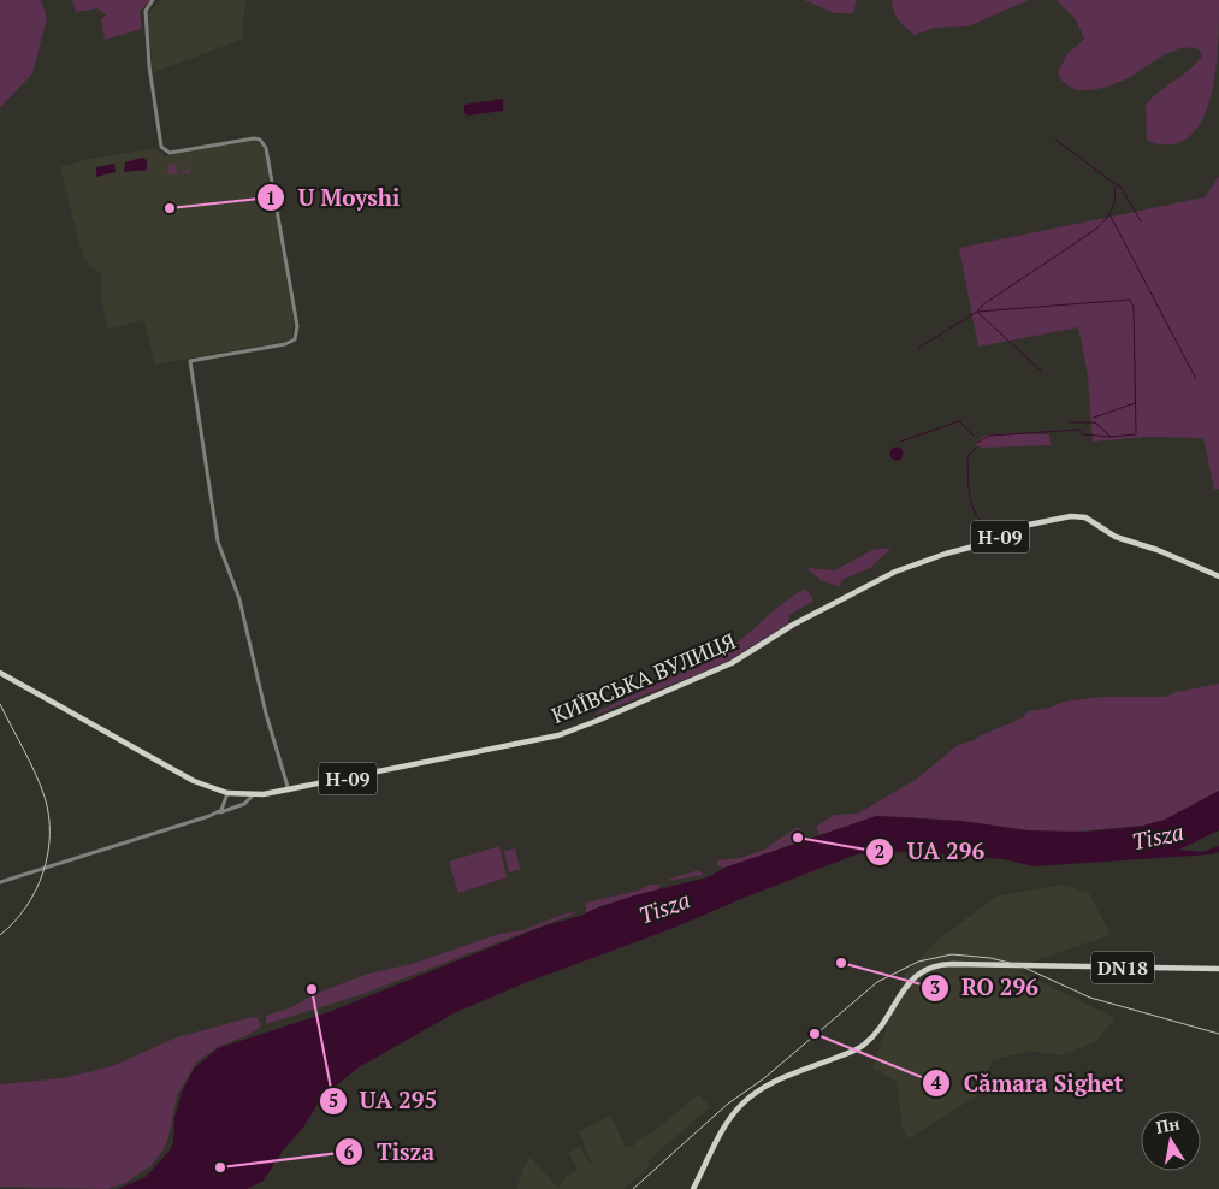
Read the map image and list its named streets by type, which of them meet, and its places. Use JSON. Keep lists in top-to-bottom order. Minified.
{"streets":{"main road":["Н-09","КИЇВСЬКА ВУЛИЦЯ","DN18"]},"crossings":[["Н-09","КИЇВСЬКА ВУЛИЦЯ"]],"water":["Tisza"],"places":["U Moyshi","UA 296","RO 296","UA 295","Cămara Sighet","Tisza"],"north":"top"}
